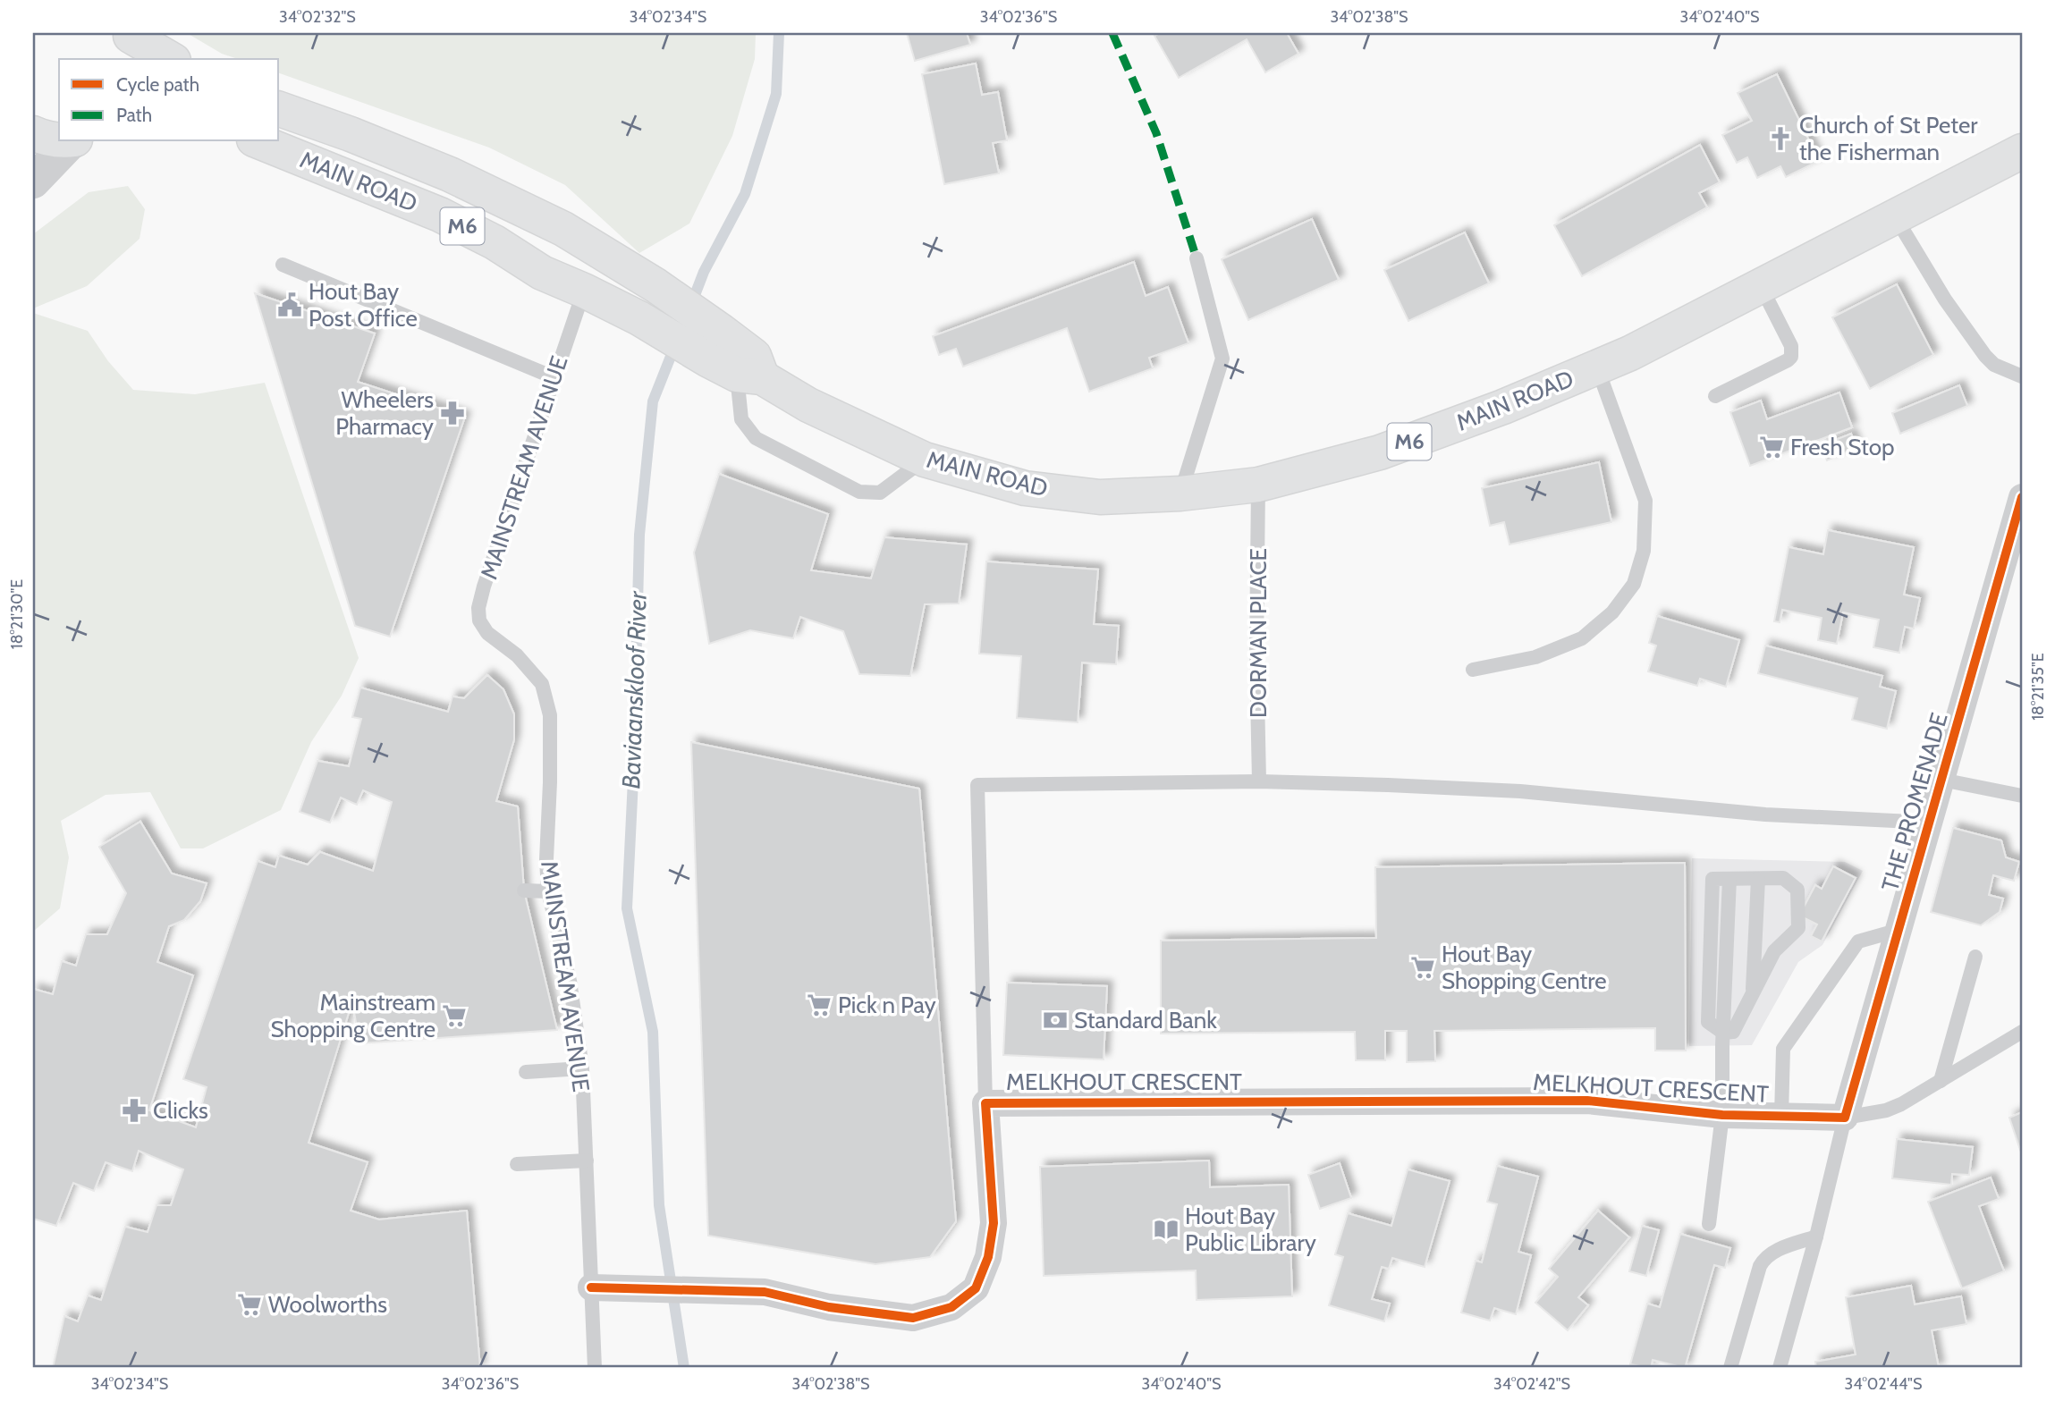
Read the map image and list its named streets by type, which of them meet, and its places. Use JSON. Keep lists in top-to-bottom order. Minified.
{"streets":{"main road":["MAIN ROAD","M6"],"street":["THE PROMENADE","MELKHOUT CRESCENT"],"lane":["MAINSTREAM AVENUE","DORMAN PLACE"]},"crossings":[["MAIN ROAD","MAINSTREAM AVENUE"],["MAIN ROAD","DORMAN PLACE"],["MAINSTREAM AVENUE","MELKHOUT CRESCENT"],["THE PROMENADE","MELKHOUT CRESCENT"]],"water":["Baviaanskloof River"],"places":{"church":["Church of St Peter the Fisherman"],"public building":["Hout Bay Post Office"],"pharmacy":["Wheelers Pharmacy","Clicks"],"supermarket":["Fresh Stop","Hout Bay Shopping Centre","Pick n Pay","Mainstream Shopping Centre","Woolworths"],"bank":["Standard Bank"],"library":["Hout Bay Public Library"]},"legend":["Cycle path","Path"],"coordinates":["34°02'32\"S","34°02'34\"S","34°02'36\"S","34°02'38\"S","34°02'40\"S","18°21'30\"E","18°21'35\"E","34°02'42\"S","34°02'44\"S"]}
